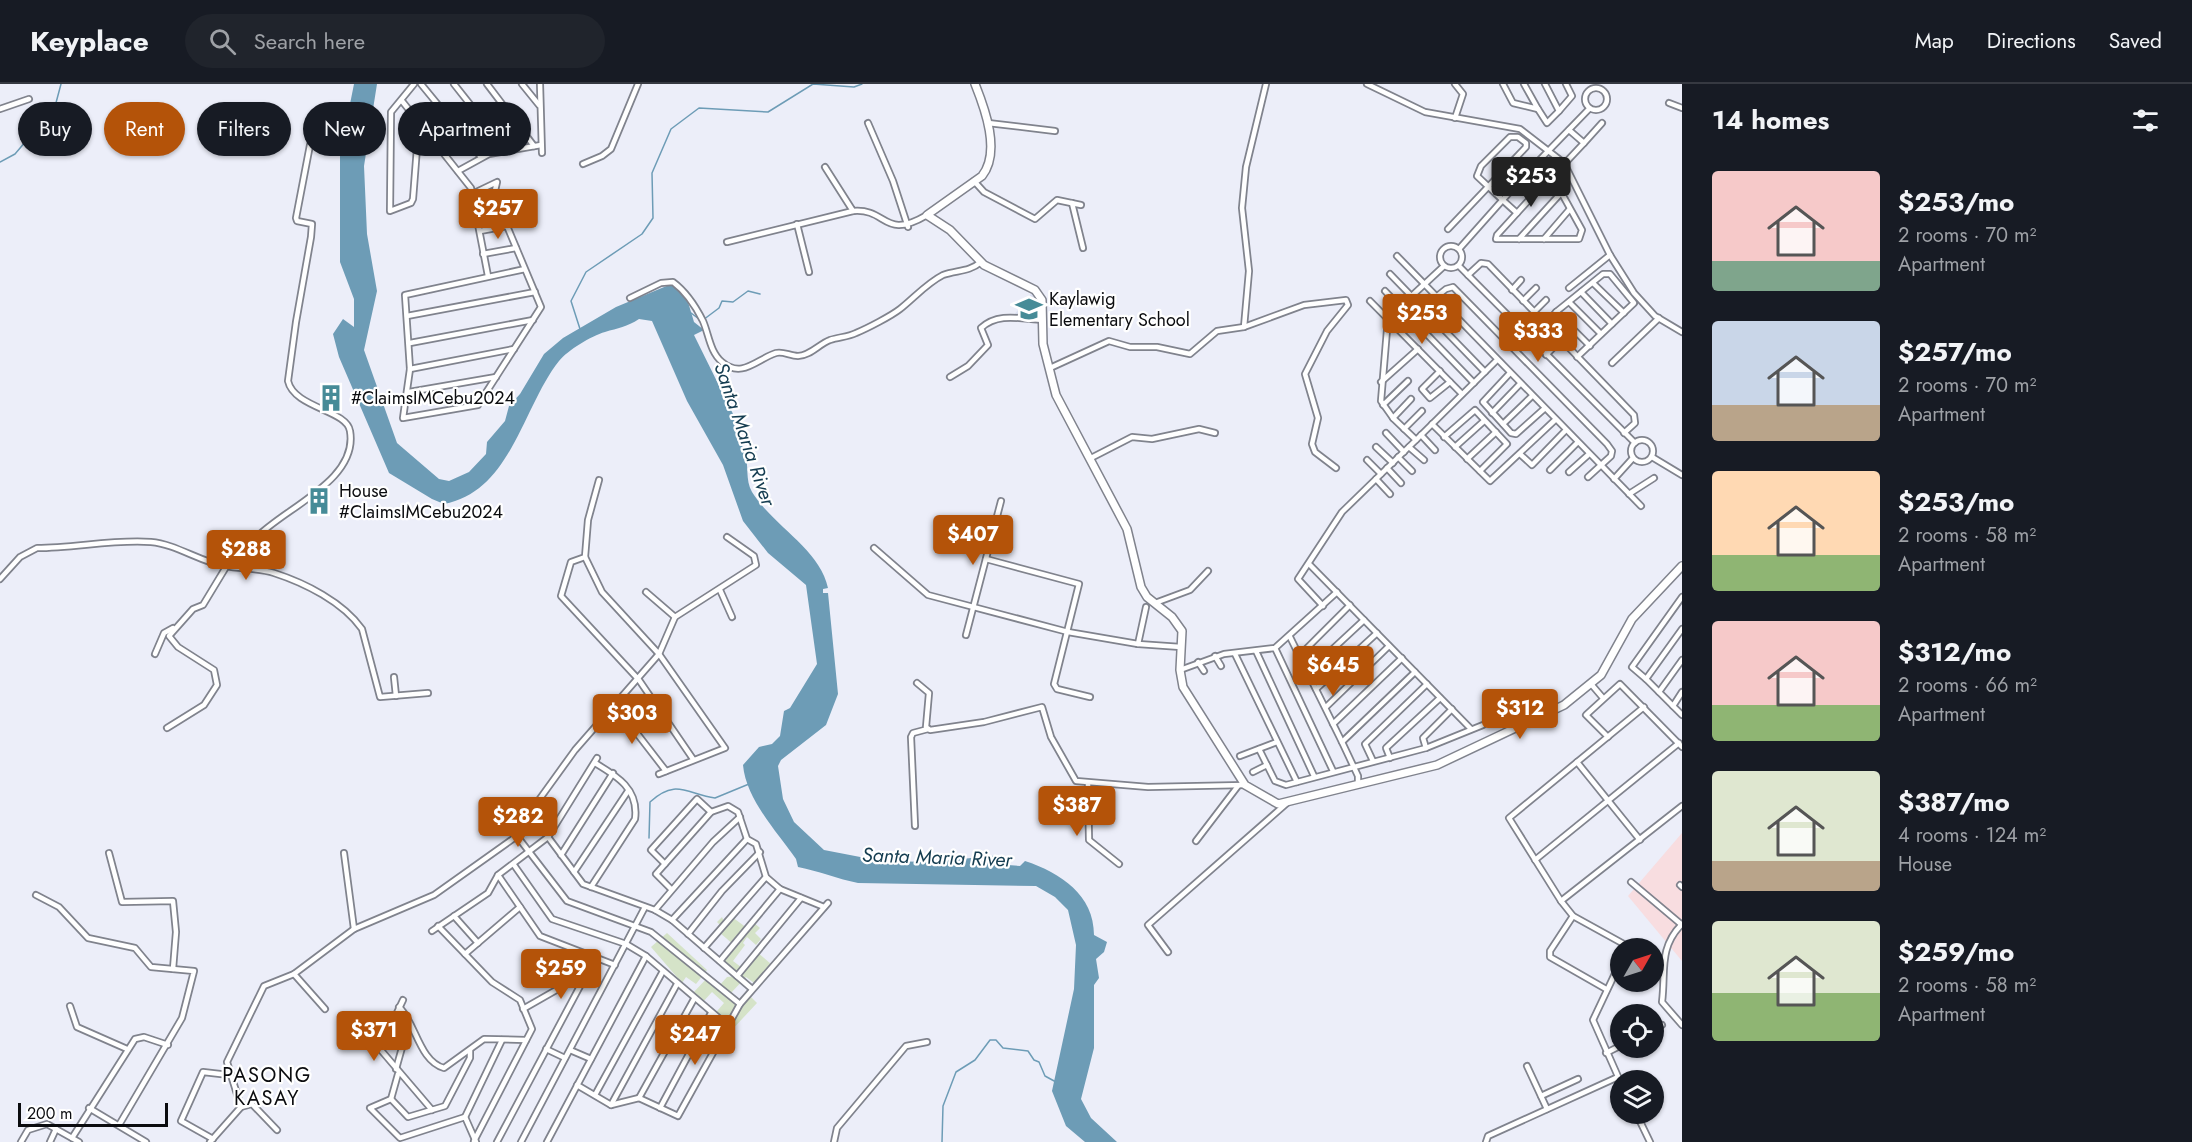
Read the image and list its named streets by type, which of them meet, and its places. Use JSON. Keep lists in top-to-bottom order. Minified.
{"districts":["PASONG KASAY"],"water":["Santa Maria River"],"places":{"school or university":["Kaylawig Elementary School"],"building":["#ClaimsIMCebu2024","House #ClaimsIMCebu2024"]},"scale_bar":"200 m","north":"top right","page":{"header":"Keyplace","search":"Search here","nav":["Map","Directions","Saved"],"heading":"14 homes","chip":["Buy","Rent","Filters","New","Apartment"],"list":[{"name":"$253/mo","note":"2 rooms · 70 m² · Apartment"},{"name":"$257/mo","note":"2 rooms · 70 m² · Apartment"},{"name":"$253/mo","note":"2 rooms · 58 m² · Apartment"},{"name":"$312/mo","note":"2 rooms · 66 m² · Apartment"},{"name":"$387/mo","note":"4 rooms · 124 m² · House"},{"name":"$259/mo","note":"2 rooms · 58 m² · Apartment"}],"price":["$253","$257","$253","$333","$407","$288","$645","$312","$303","$387","$282","$259","$371","$247"],"scale":"200 m"}}
